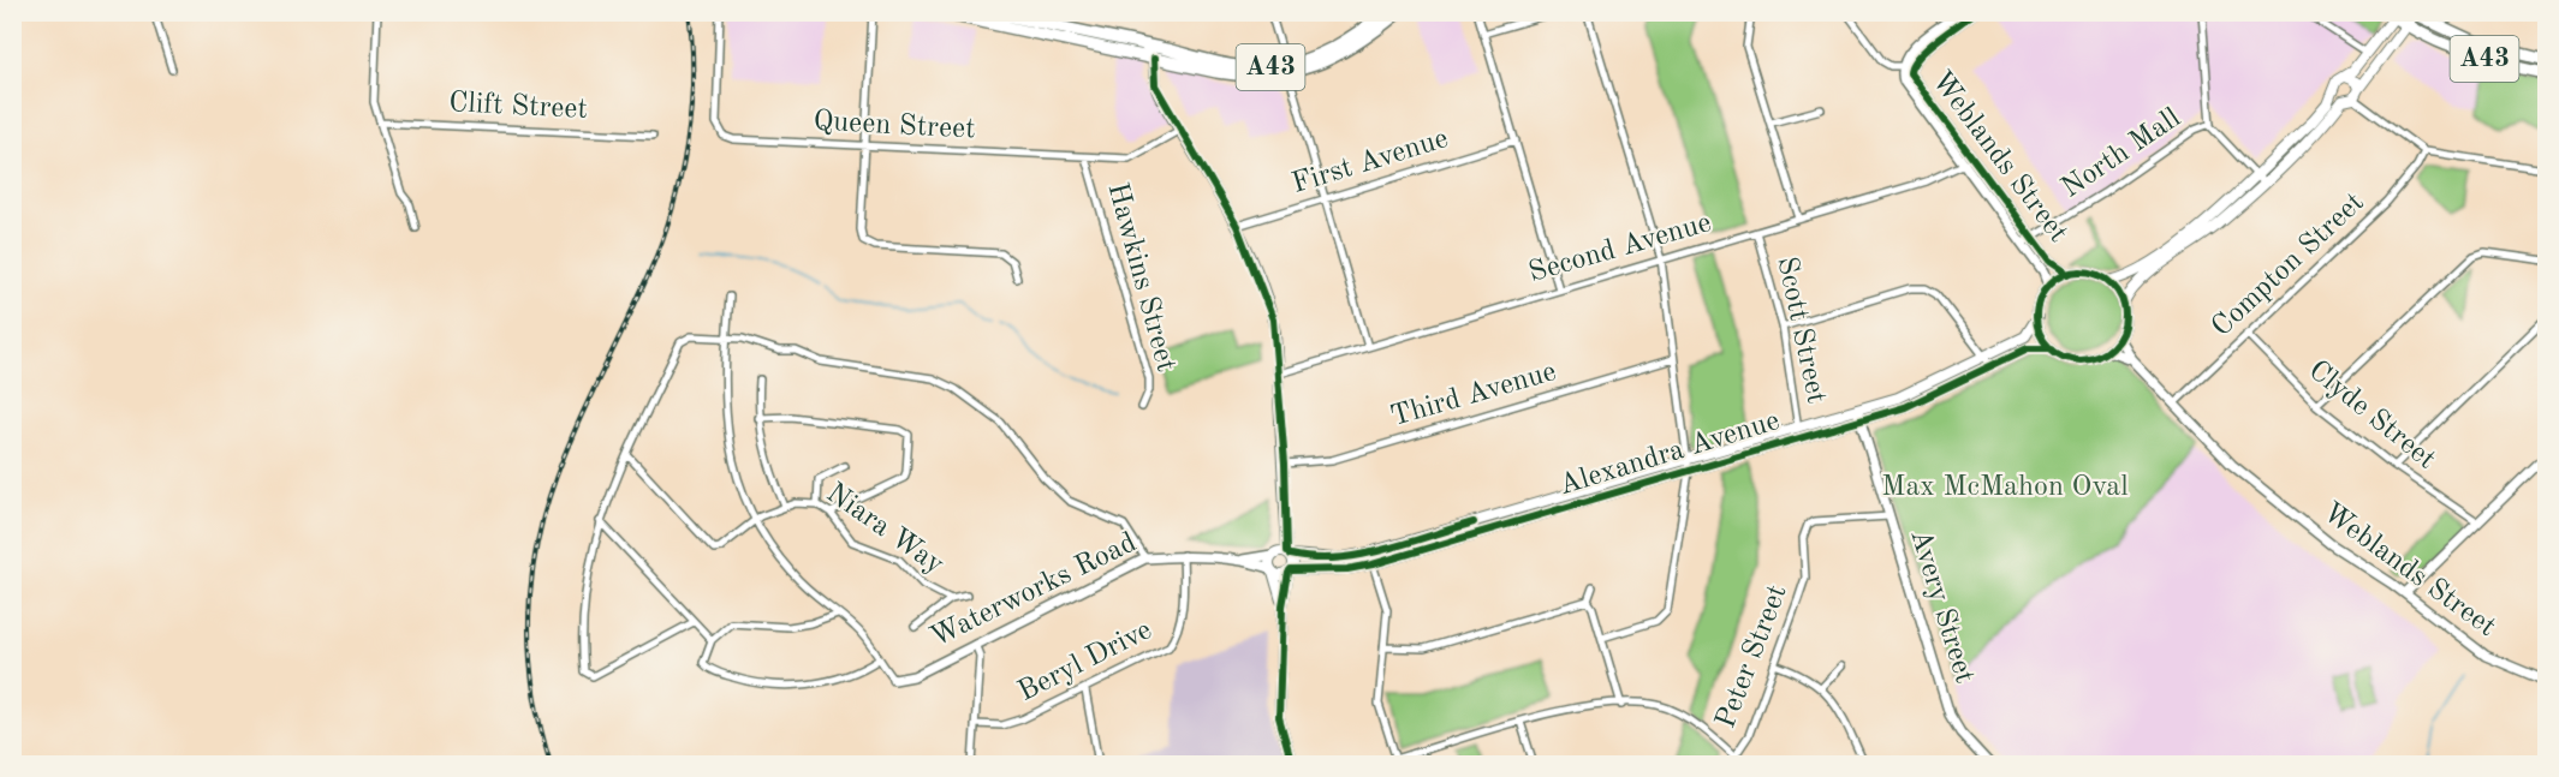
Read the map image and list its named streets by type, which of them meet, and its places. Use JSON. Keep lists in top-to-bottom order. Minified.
{"streets":{"highway":["A43"],"main road":["Alexandra Avenue"],"street":["Clift Street","Queen Street","North Mall","Weblands Street","First Avenue","Second Avenue","Compton Street","Hawkins Street","Scott Street","Third Avenue","Clyde Street","Niara Way","Waterworks Road","Avery Street","Peter Street","Beryl Drive"]},"crossings":[["Queen Street","Hawkins Street"],["North Mall","Weblands Street"],["Weblands Street","Second Avenue"],["Weblands Street","Compton Street"],["Weblands Street","Alexandra Avenue"],["Second Avenue","Scott Street"],["Compton Street","Clyde Street"],["Scott Street","Alexandra Avenue"],["Alexandra Avenue","Waterworks Road"],["Alexandra Avenue","Avery Street"],["Waterworks Road","Beryl Drive"],["Avery Street","Peter Street"]],"parks":["Max McMahon Oval"]}
